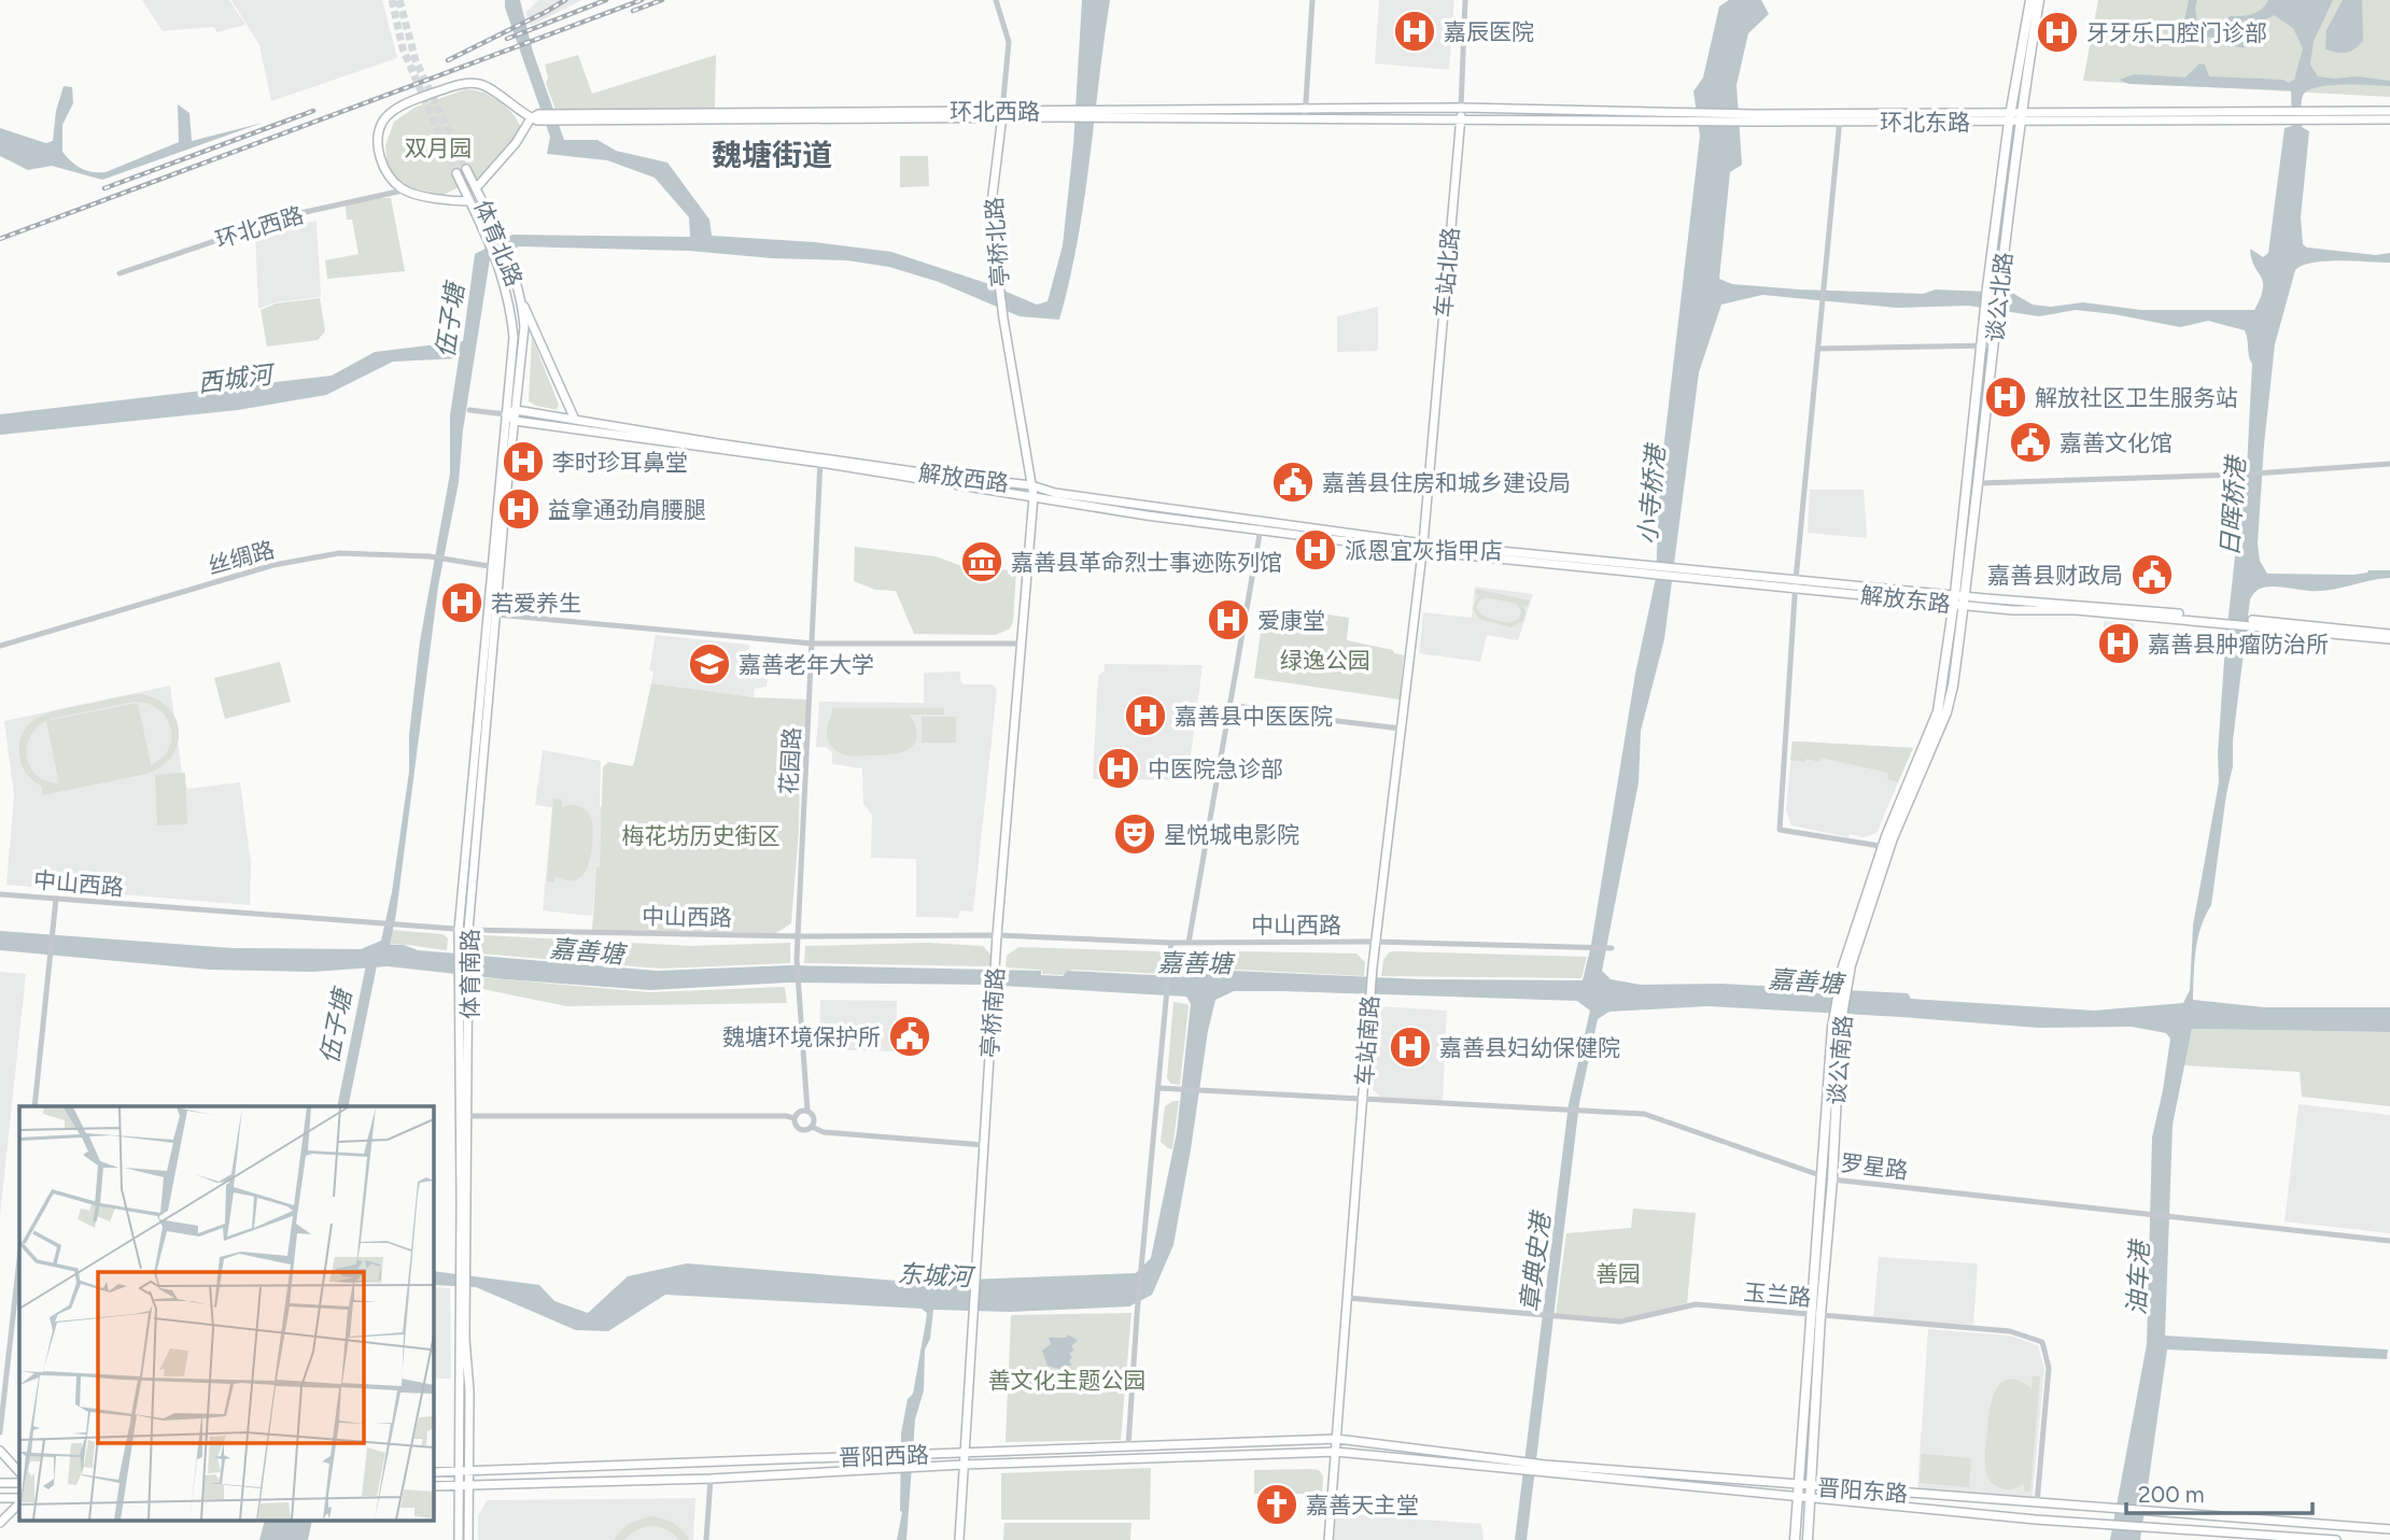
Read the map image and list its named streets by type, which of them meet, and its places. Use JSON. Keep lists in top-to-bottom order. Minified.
{"streets":{"main road":["环北西路","环北东路","亭桥北路","体育北路","车站北路","谈公北路","解放西路","解放东路","体育南路","亭桥南路","车站南路","谈公南路","晋阳西路","晋阳东路"],"street":["丝绸路","花园路","中山西路","罗星路","玉兰路"]},"crossings":[["环北西路","环北东路"],["环北西路","亭桥北路"],["环北西路","体育北路"],["环北西路","车站北路"],["环北东路","车站北路"],["环北东路","谈公北路"],["亭桥北路","解放西路"],["亭桥北路","亭桥南路"],["体育北路","解放西路"],["体育北路","体育南路"],["车站北路","解放西路"],["车站北路","解放东路"],["车站北路","车站南路"],["谈公北路","解放东路"],["谈公北路","谈公南路"],["解放西路","解放东路"],["解放西路","花园路"],["解放西路","体育南路"],["解放西路","亭桥南路"],["解放西路","车站南路"],["丝绸路","体育南路"],["解放东路","车站南路"],["解放东路","谈公南路"],["花园路","中山西路"],["中山西路","体育南路"],["中山西路","亭桥南路"],["中山西路","车站南路"],["体育南路","晋阳西路"],["亭桥南路","晋阳西路"],["车站南路","罗星路"],["车站南路","玉兰路"],["车站南路","晋阳西路"],["车站南路","晋阳东路"],["谈公南路","罗星路"],["谈公南路","玉兰路"],["谈公南路","晋阳东路"],["玉兰路","晋阳东路"],["晋阳西路","晋阳东路"]],"districts":["魏塘街道"],"water":["伍子塘","西城河","小寺桥港","日晖桥港","嘉善塘","章典史港","东城河","油车港"],"parks":["双月园","绿逸公园","梅花坊历史街区","善园","善文化主题公园"],"places":{"hospital":["嘉辰医院","牙牙乐口腔门诊部","解放社区卫生服务站","李时珍耳鼻堂","益拿通劲肩腰腿","派恩宜灰指甲店","若爱养生","爱康堂","嘉善县肿瘤防治所","嘉善县中医医院","中医院急诊部","嘉善县妇幼保健院"],"public building":["嘉善文化馆","嘉善县住房和城乡建设局","嘉善县财政局","魏塘环境保护所"],"museum":["嘉善县革命烈士事迹陈列馆"],"school or university":["嘉善老年大学"],"theatre":["星悦城电影院"],"church":["嘉善天主堂"]},"scale_bar":"200 m"}
